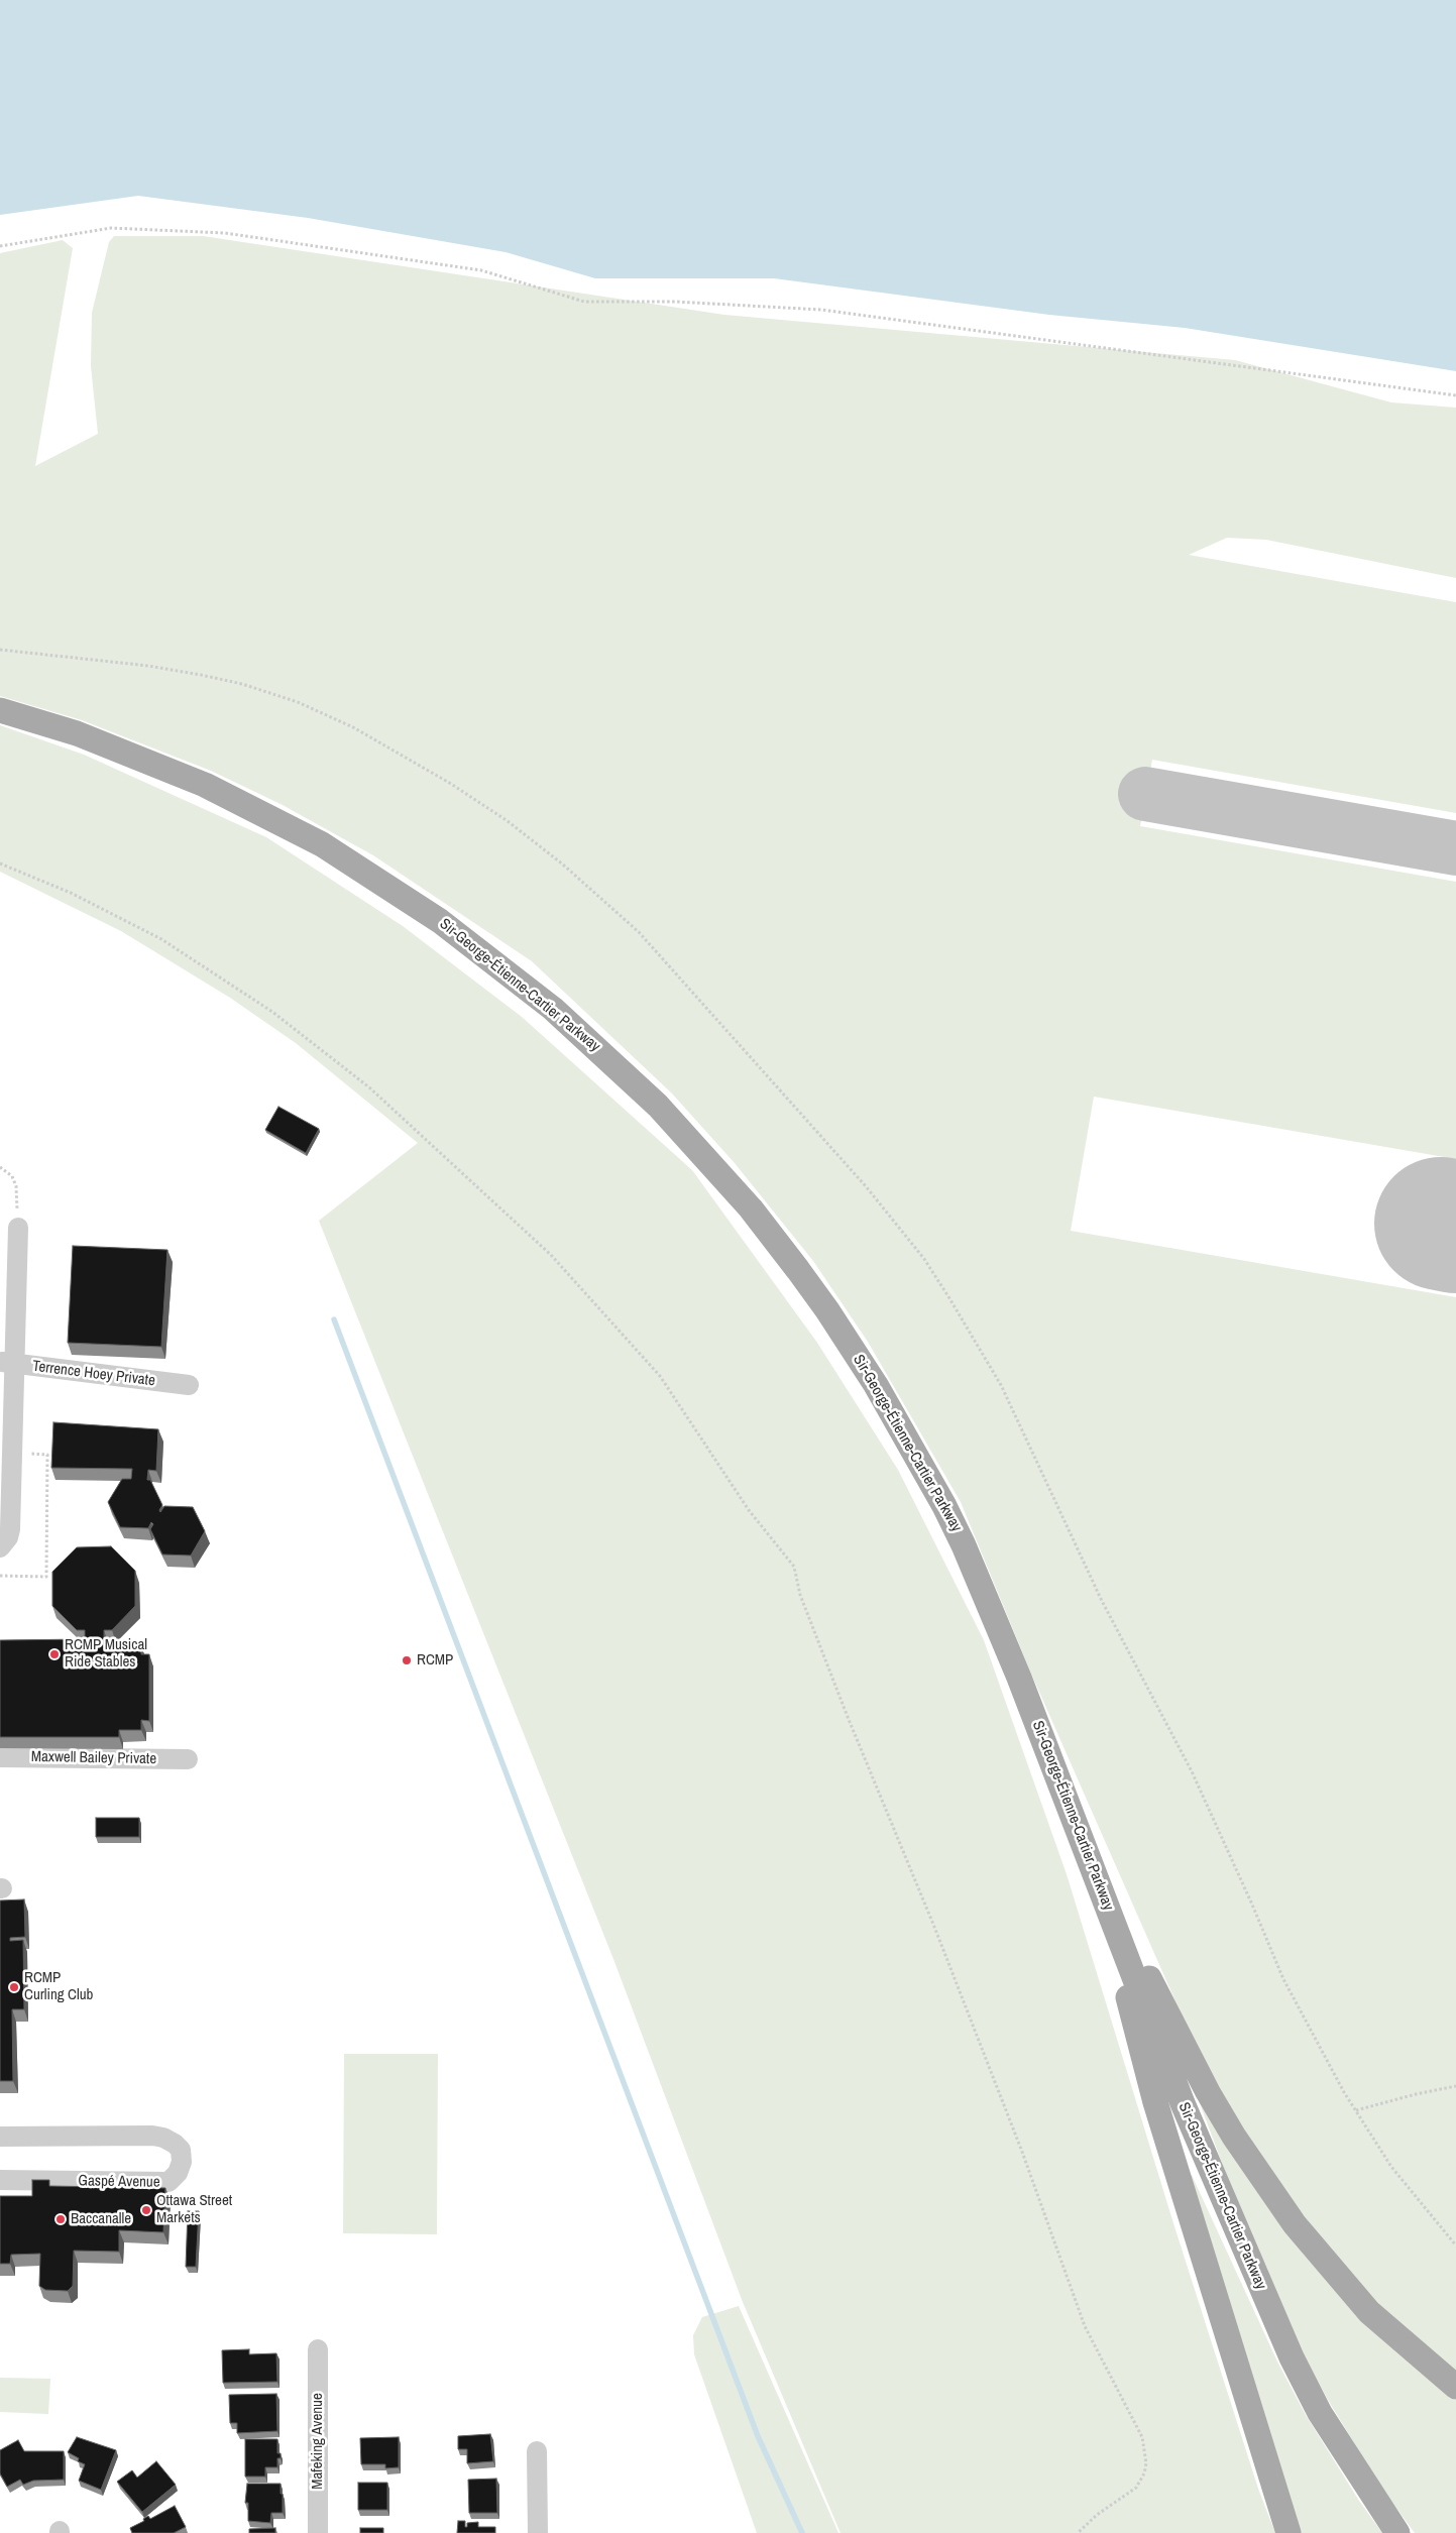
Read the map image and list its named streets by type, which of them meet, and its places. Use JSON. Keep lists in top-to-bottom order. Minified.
{"streets":{"main road":["Sir-George-Étienne-Cartier Parkway"],"street":["Terrence Hoey Private","Maxwell Bailey Private","Gaspé Avenue","Mafeking Avenue"]},"places":["RCMP Musical Ride Stables","RCMP","RCMP Curling Club","Ottawa Street Markets","Baccanalle"]}
